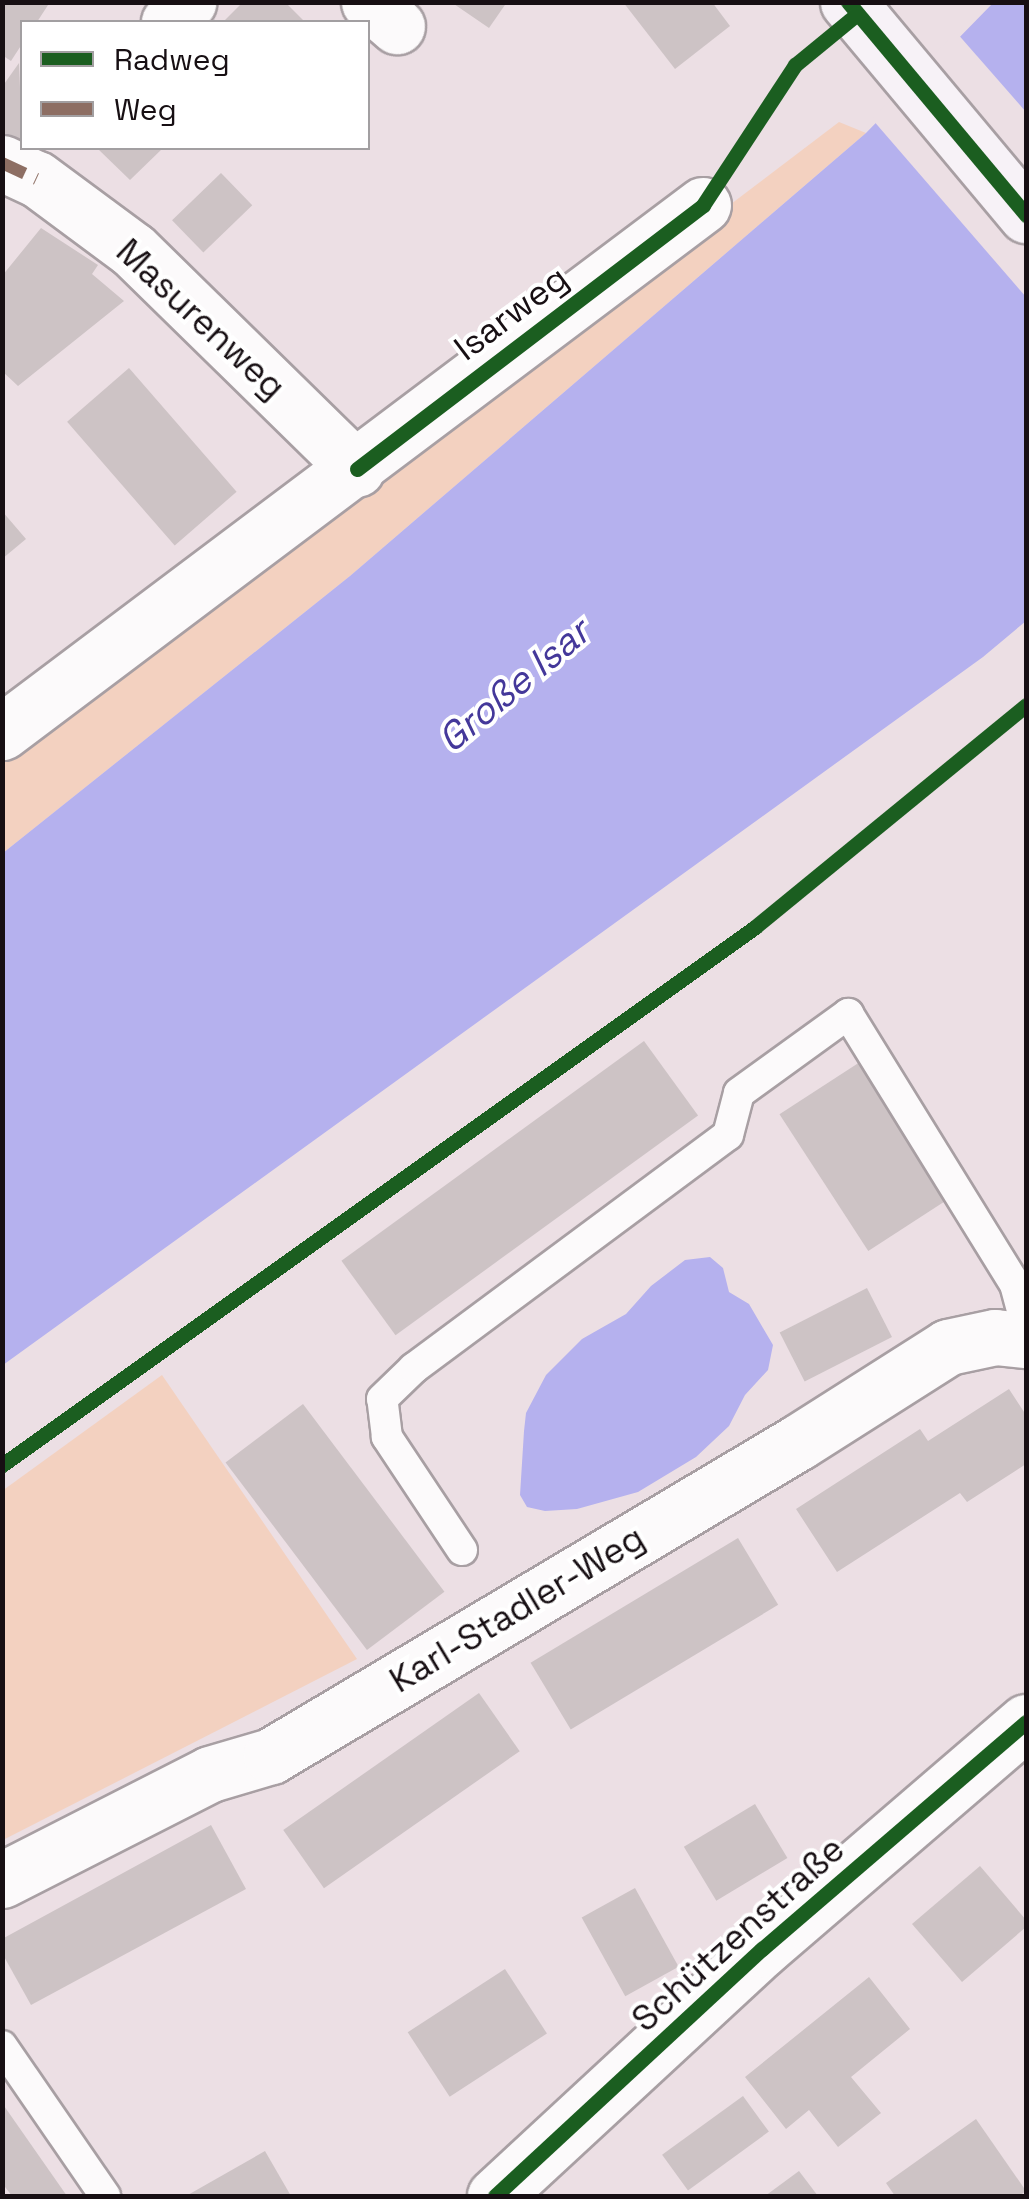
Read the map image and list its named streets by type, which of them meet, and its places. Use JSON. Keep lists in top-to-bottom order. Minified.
{"streets":{"street":["Isarweg","Masurenweg","Karl-Stadler-Weg","Schützenstraße"]},"crossings":[["Isarweg","Masurenweg"]],"water":["Große Isar"],"legend":["Radweg","Weg"]}
